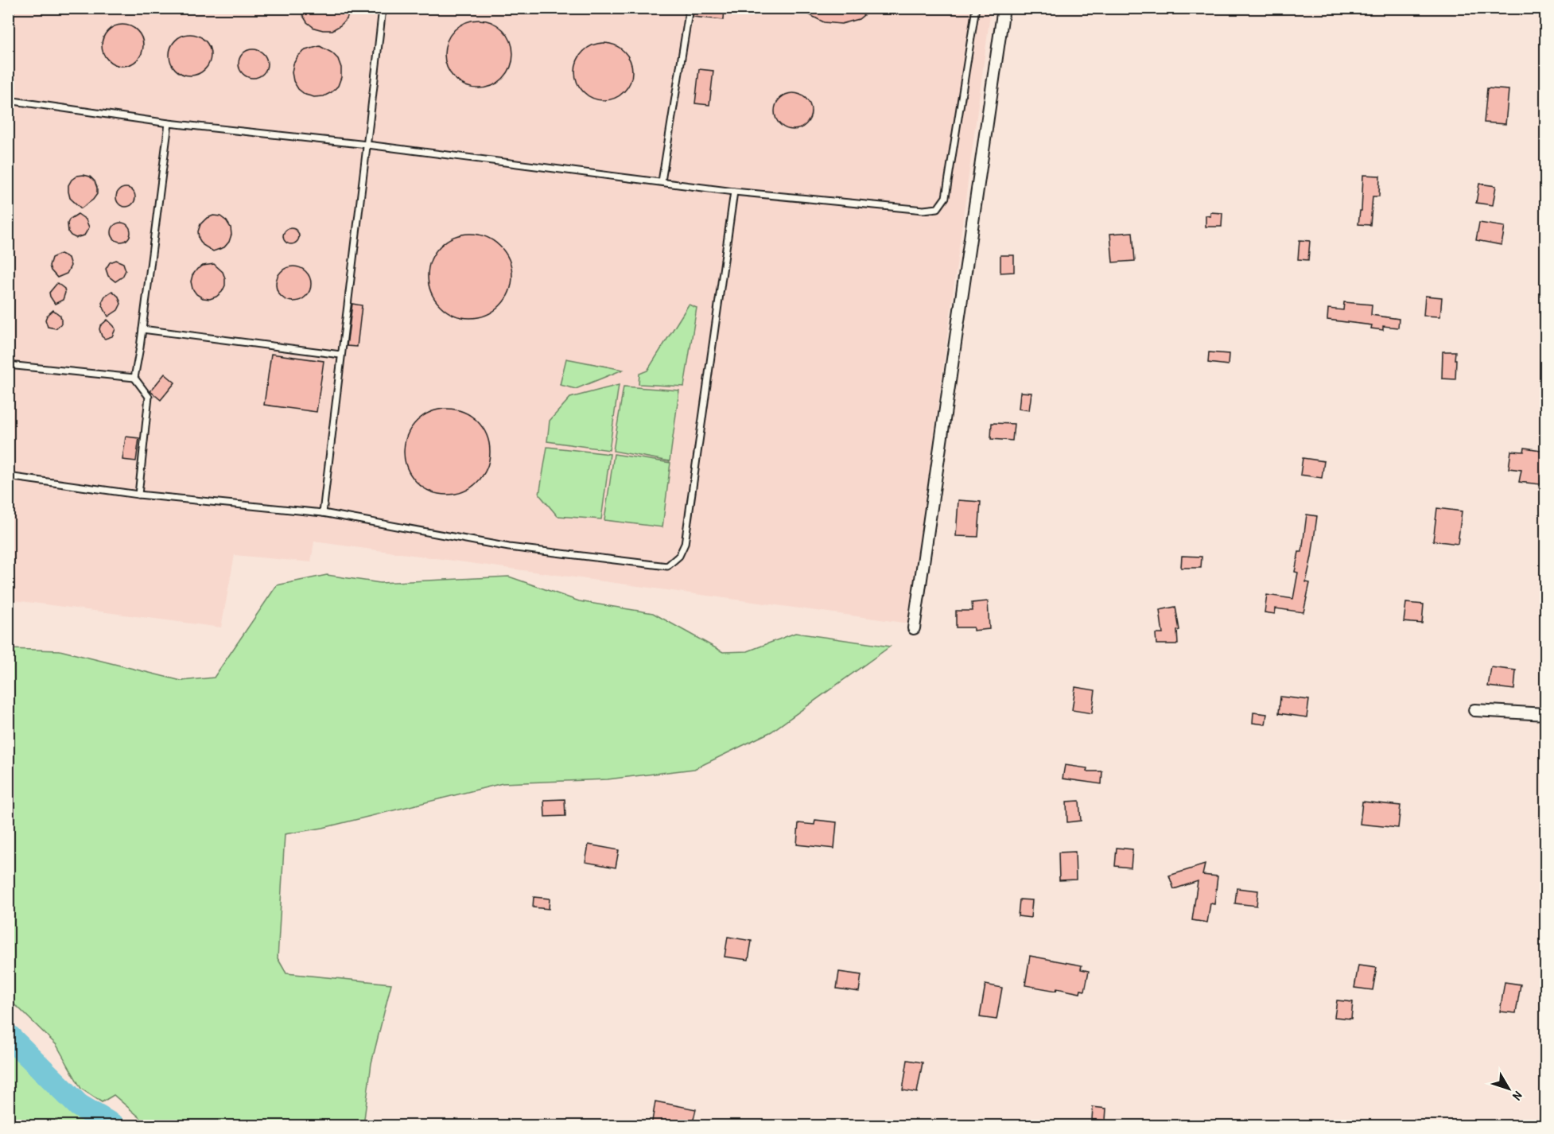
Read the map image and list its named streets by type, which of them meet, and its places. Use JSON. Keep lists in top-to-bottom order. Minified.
{"north":"bottom right"}
